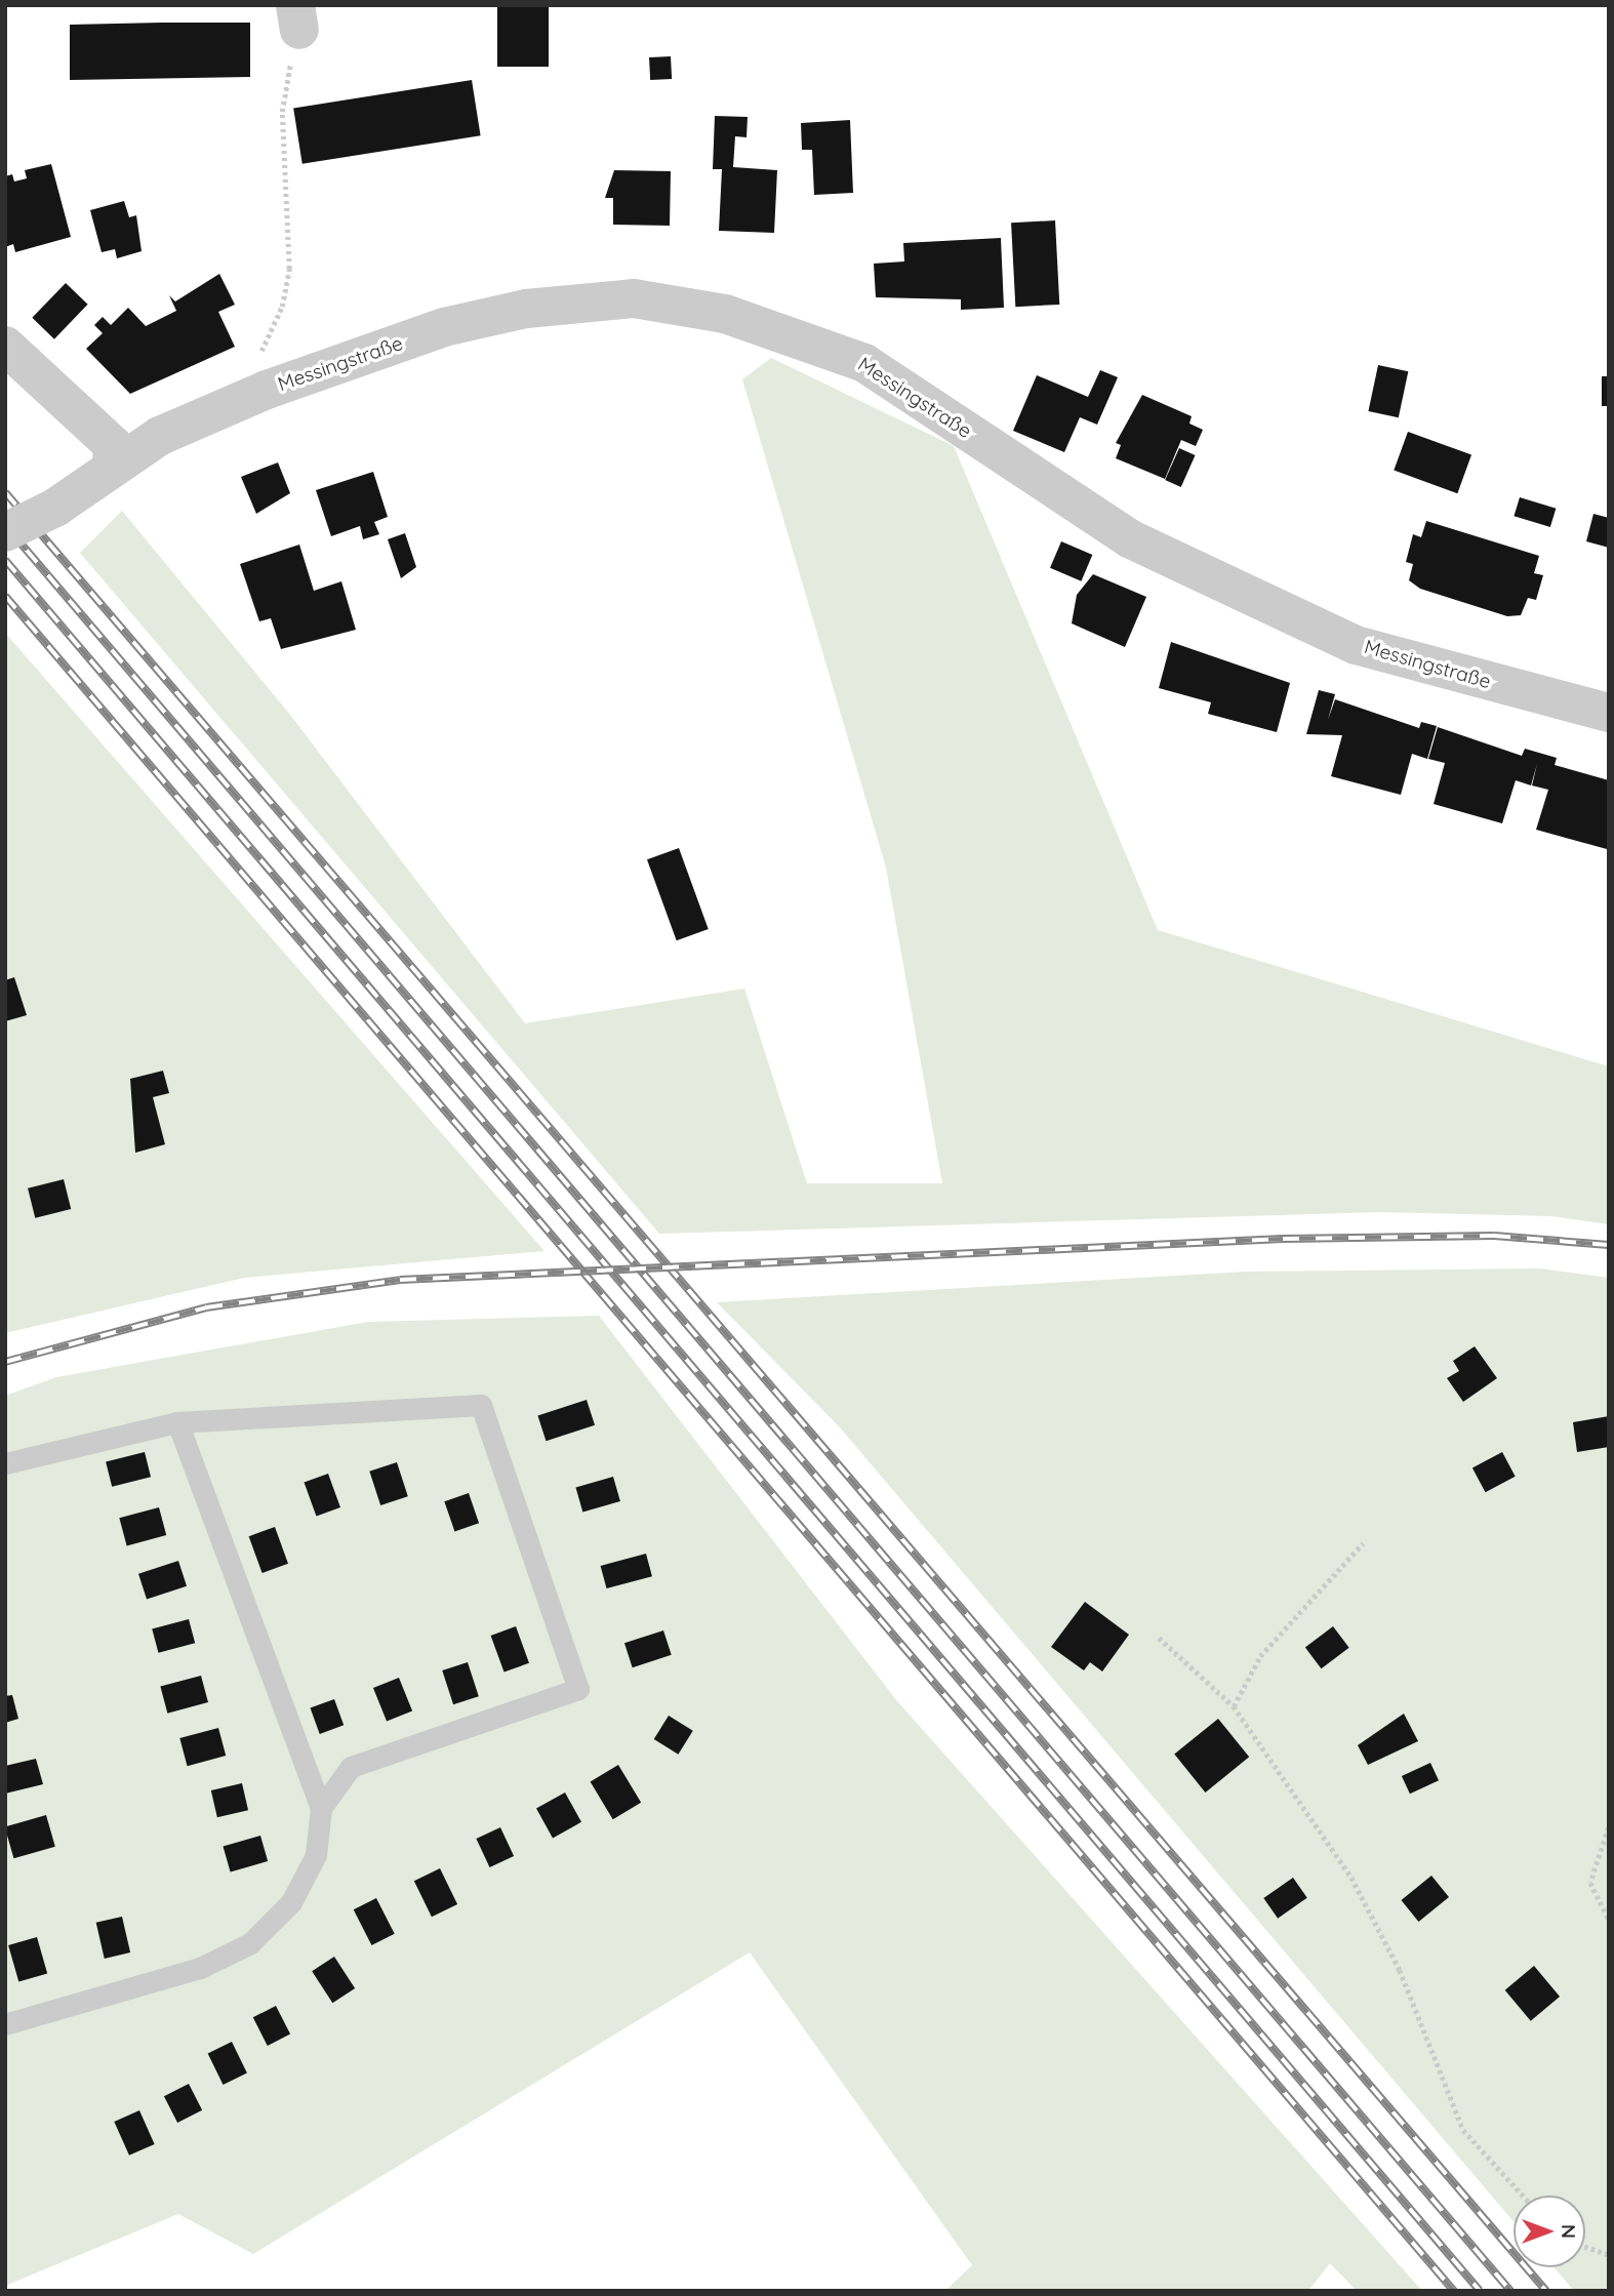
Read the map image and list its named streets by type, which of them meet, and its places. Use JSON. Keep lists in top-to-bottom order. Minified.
{"streets":{"street":["Messingstraße"]},"north":"right"}
